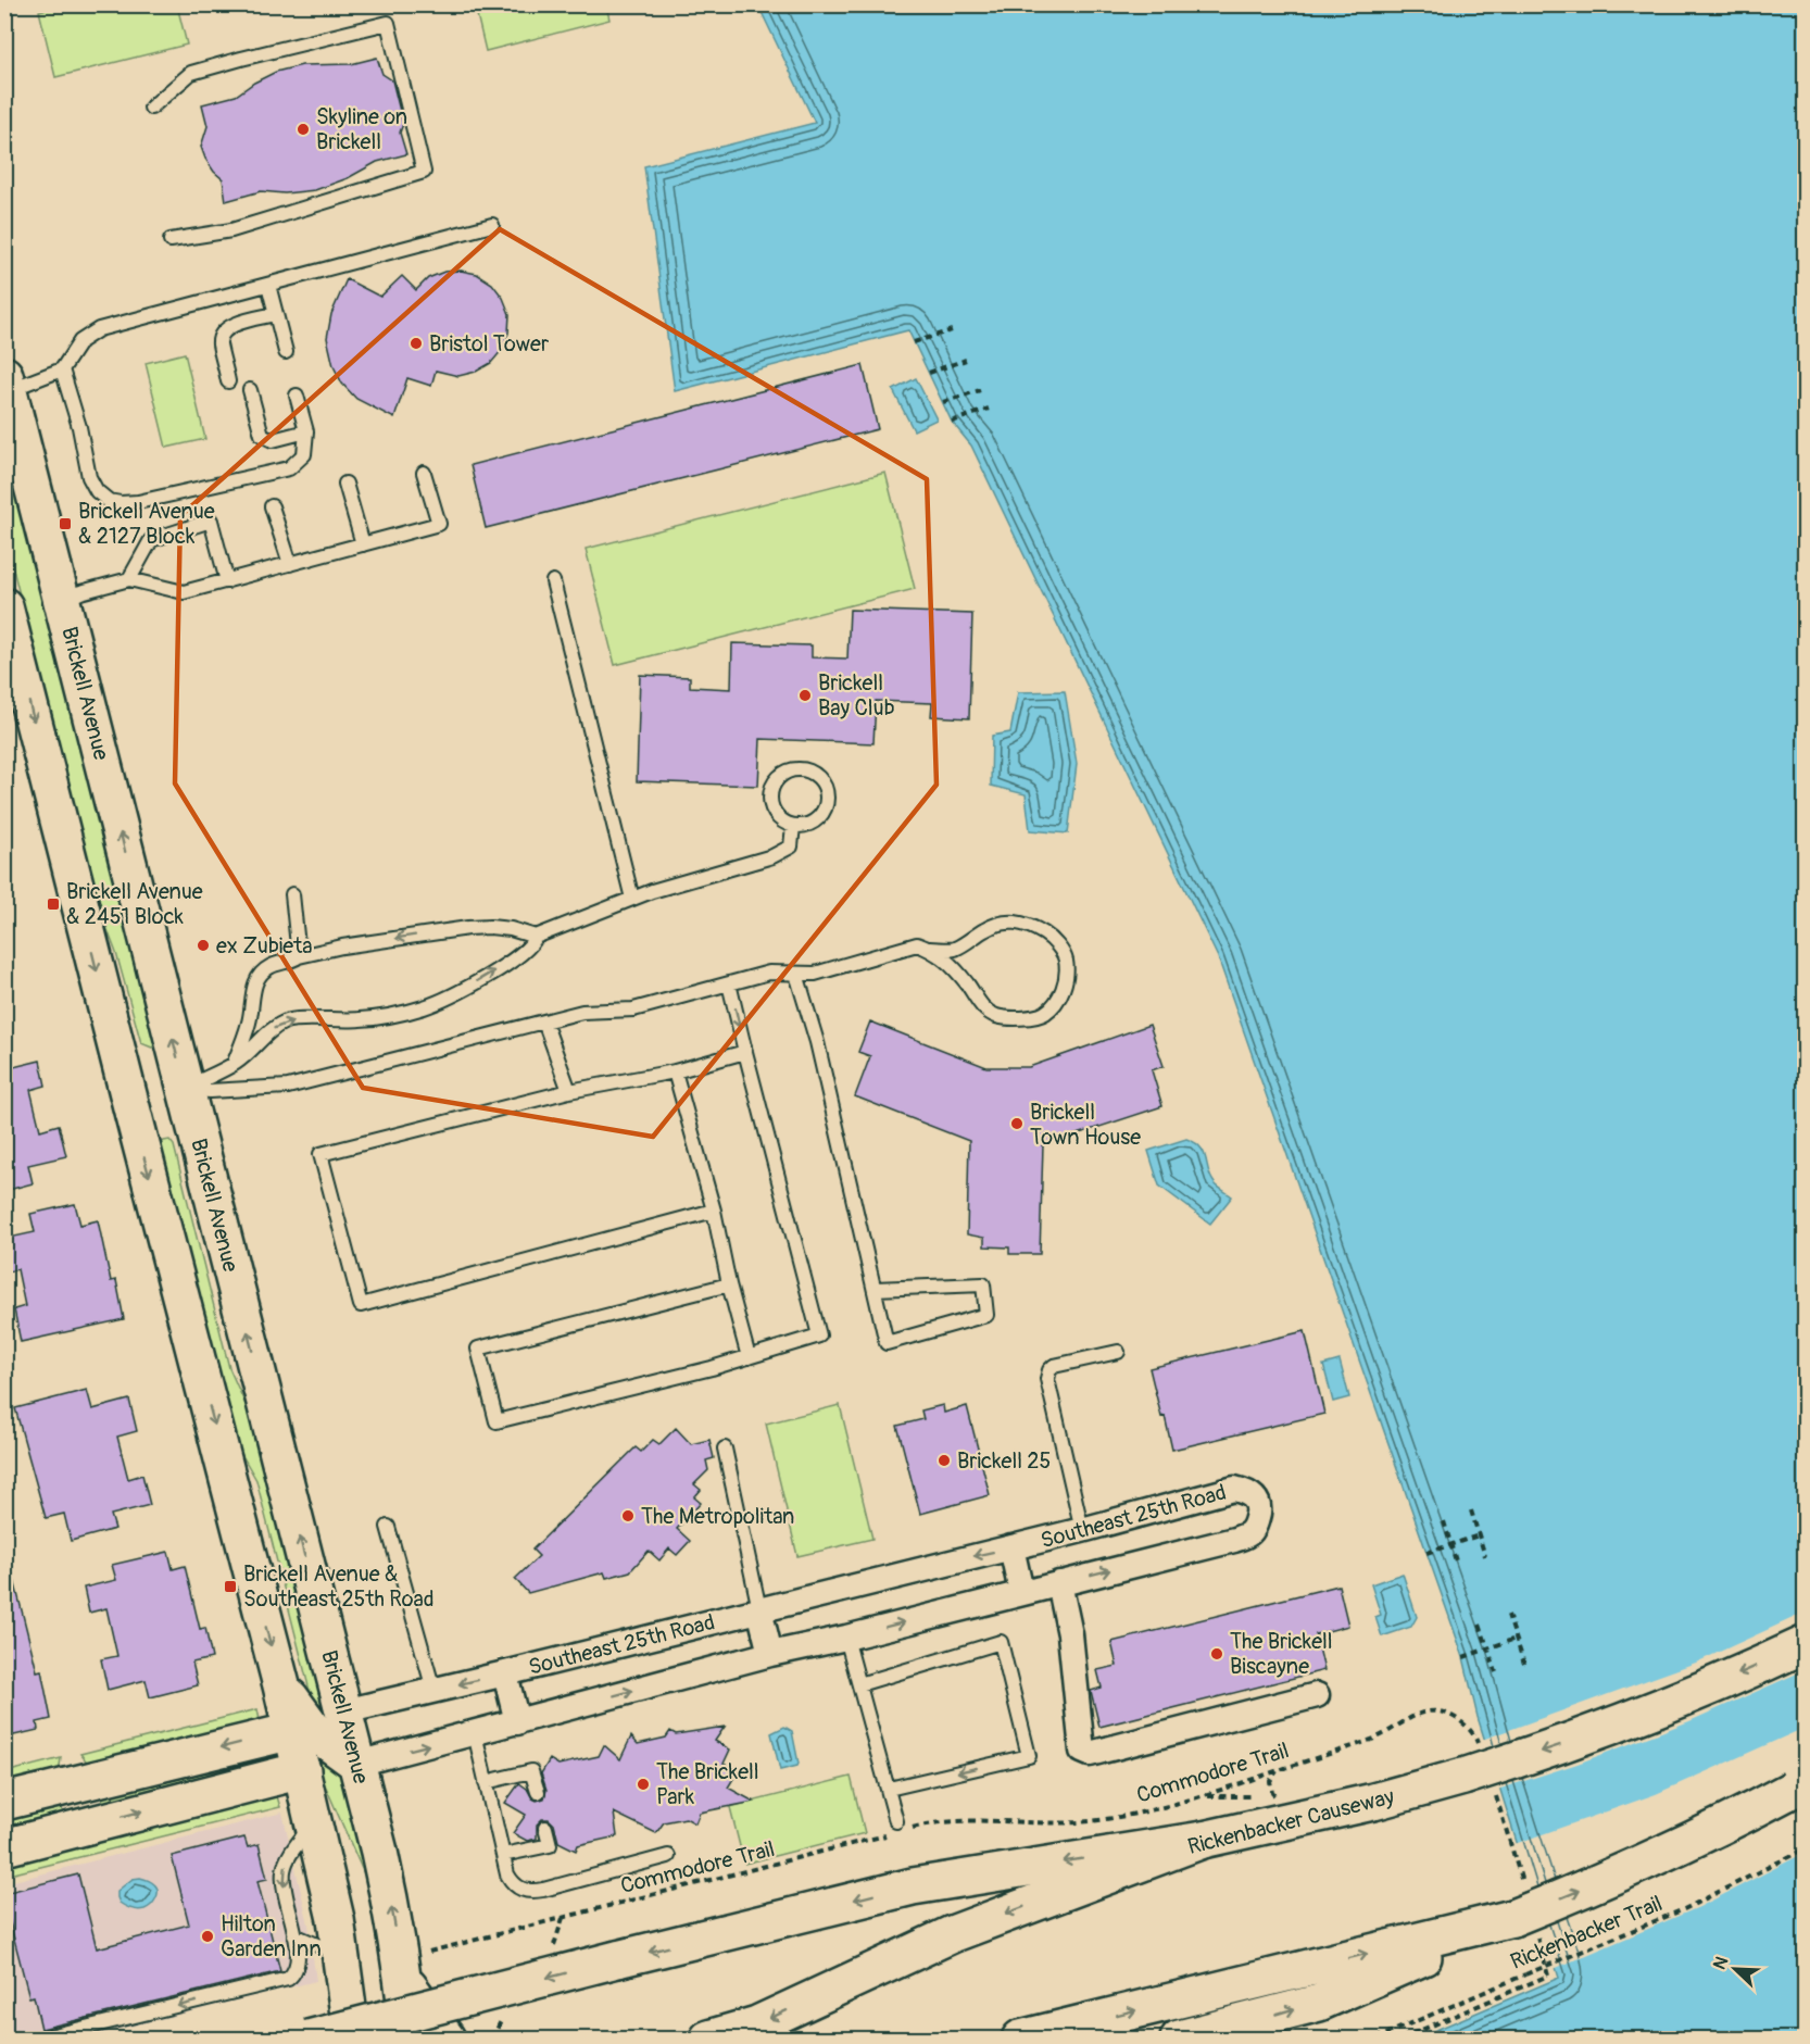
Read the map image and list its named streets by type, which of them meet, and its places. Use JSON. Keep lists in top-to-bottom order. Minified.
{"streets":{"main road":["Brickell Avenue","Rickenbacker Causeway"],"street":["Southeast 25th Road"],"path":["Commodore Trail","Rickenbacker Trail"]},"crossings":[["Brickell Avenue","Southeast 25th Road"],["Commodore Trail","Rickenbacker Causeway"]],"places":{"other":["Skyline on Brickell","Bristol Tower","Brickell Bay Club","ex Zubieta","Brickell Town House","Brickell 25","The Metropolitan","The Brickell Biscayne","The Brickell Park","Hilton Garden Inn"],"transit":["Brickell Avenue & 2127 Block","Brickell Avenue & 2451 Block","Brickell Avenue & Southeast 25th Road"]},"north":"top left"}
